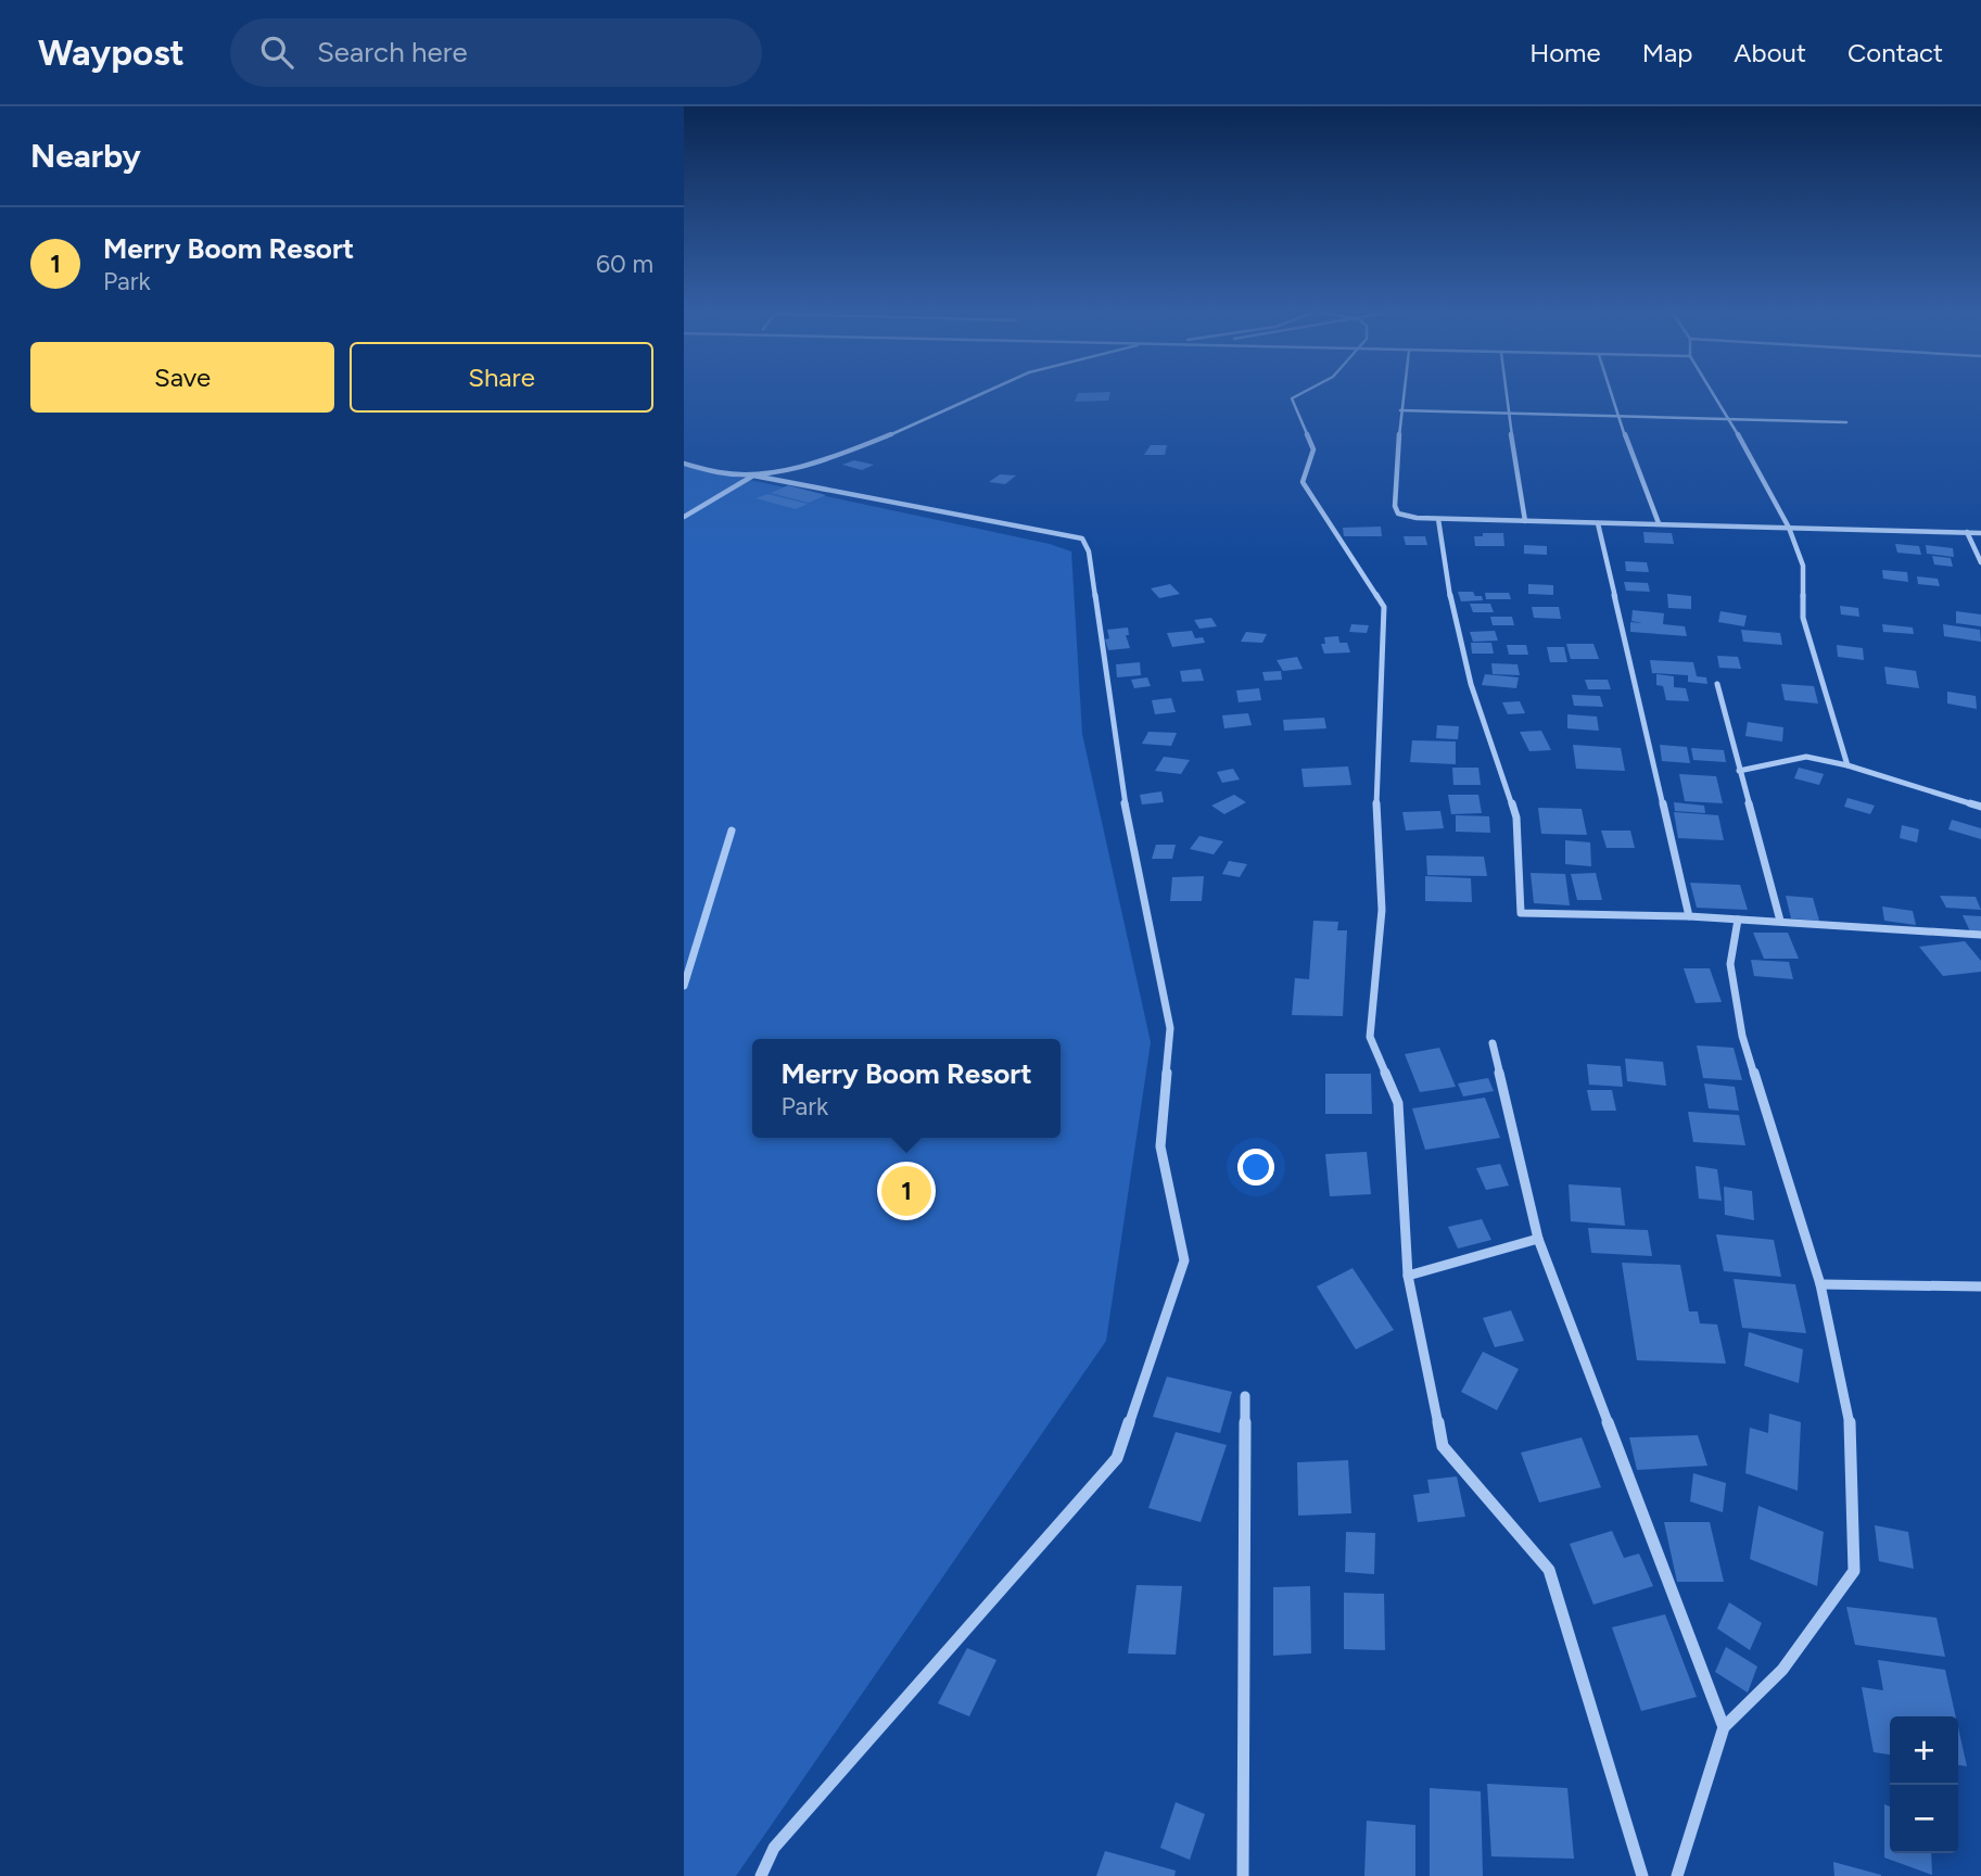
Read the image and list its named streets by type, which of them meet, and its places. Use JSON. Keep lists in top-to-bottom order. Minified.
{"page":{"header":"Waypost","search":"Search here","nav":["Home","Map","About","Contact"],"heading":"Nearby","list":[{"mark":"1","name":"Merry Boom Resort","note":"Park","value":"60 m"}],"buttons":["Save","Share"],"popup":["Merry Boom Resort","Park"],"pins":"1","map_buttons":["+","−"]}}
